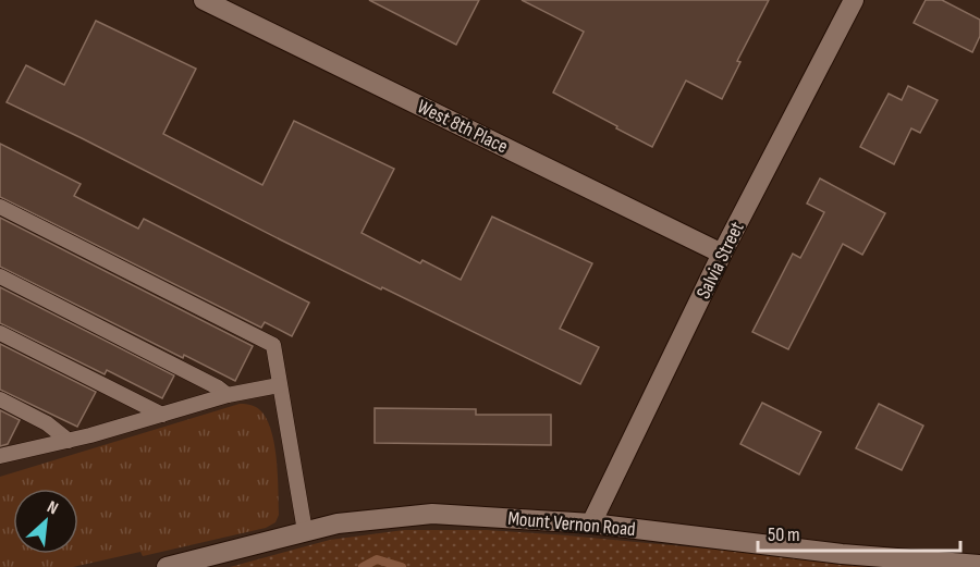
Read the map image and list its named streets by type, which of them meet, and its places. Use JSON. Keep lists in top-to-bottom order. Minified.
{"streets":{"street":["West 8th Place","Salvia Street","Mount Vernon Road"]},"crossings":[["West 8th Place","Salvia Street"],["Salvia Street","Mount Vernon Road"]],"scale_bar":"50 m","north":"top right"}
